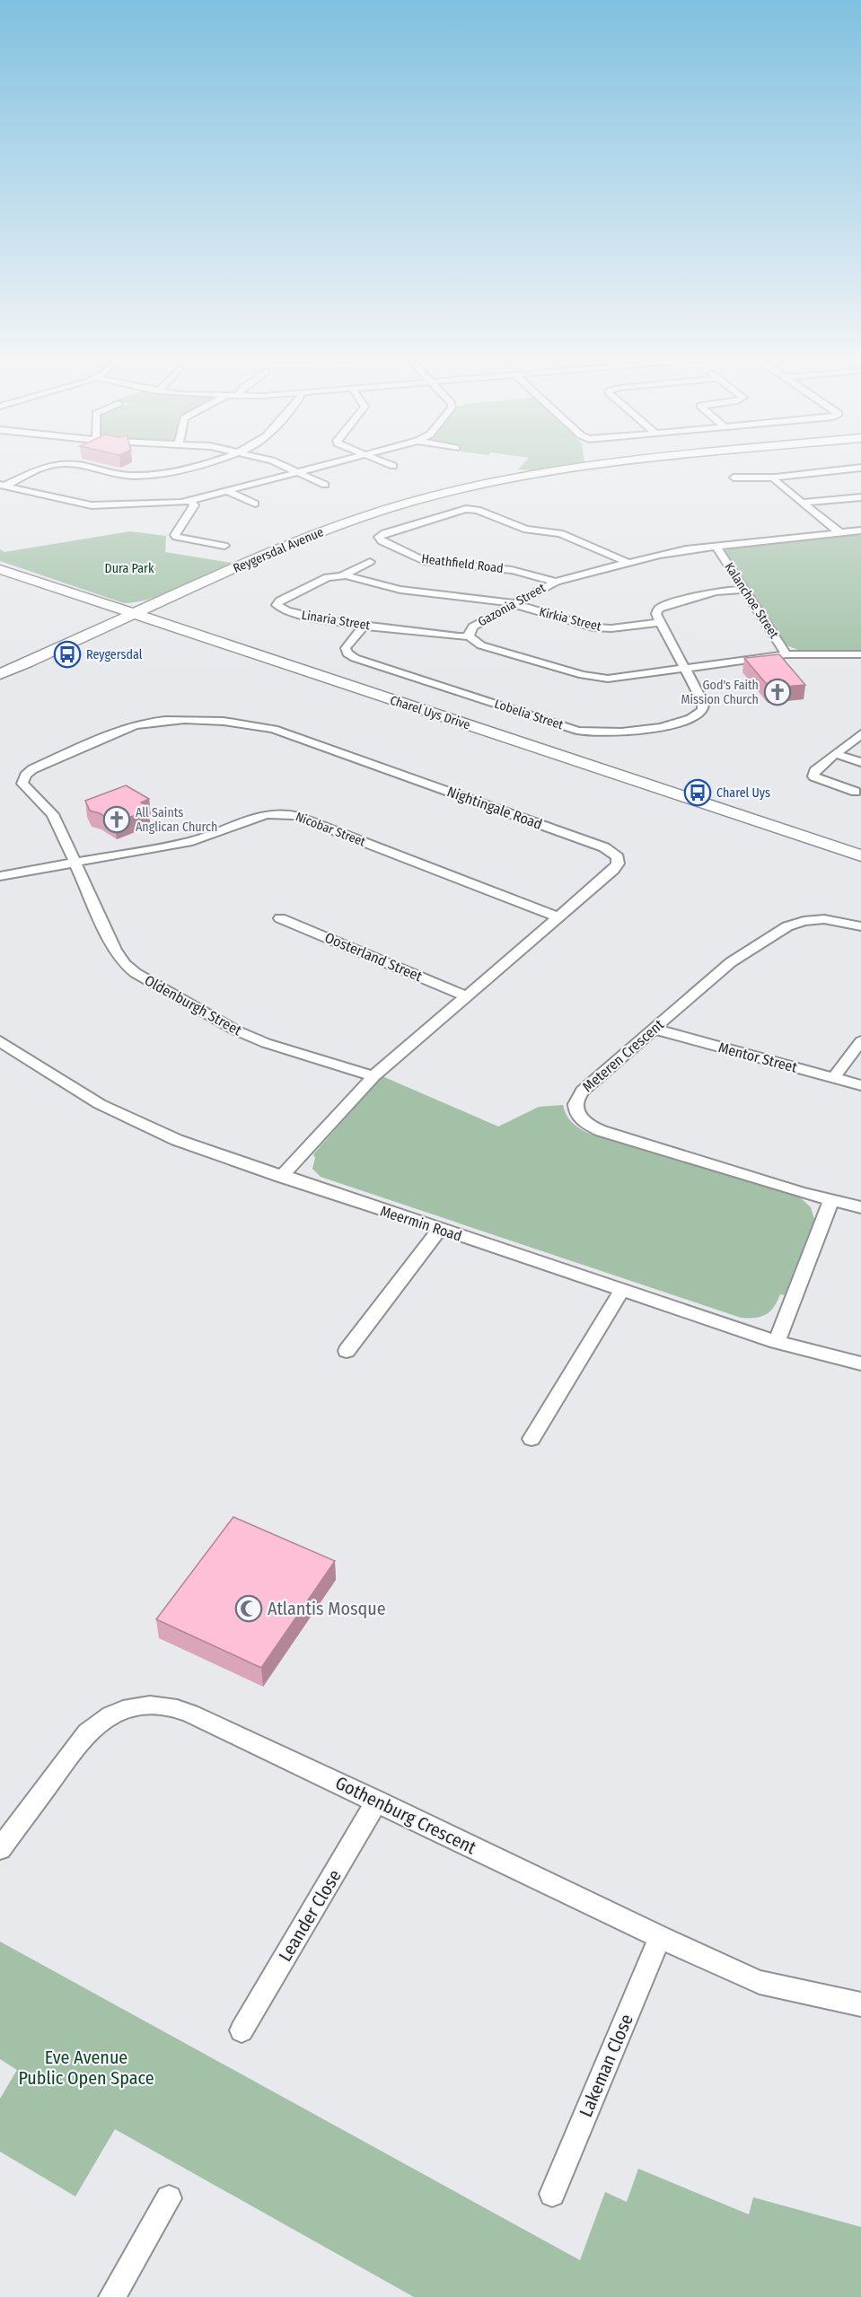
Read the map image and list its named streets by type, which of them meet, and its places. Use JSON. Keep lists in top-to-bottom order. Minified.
{"streets":{"main road":["Reygersdal Avenue","Charel Uys Drive"],"street":["Heathfield Road","Kalanchoe Street","Gazonia Street","Kirkia Street","Linaria Street","Lobelia Street","Nightingale Road","Nicobar Street","Oosterland Street","Oldenburgh Street","Meteren Crescent","Mentor Street","Meermin Road","Gothenburg Crescent","Leander Close","Lakeman Close"]},"crossings":[["Reygersdal Avenue","Charel Uys Drive"],["Heathfield Road","Gazonia Street"],["Kalanchoe Street","Gazonia Street"],["Gazonia Street","Kirkia Street"],["Gazonia Street","Linaria Street"],["Gazonia Street","Lobelia Street"],["Linaria Street","Lobelia Street"],["Nightingale Road","Nicobar Street"],["Nightingale Road","Oosterland Street"],["Nightingale Road","Oldenburgh Street"],["Nightingale Road","Meermin Road"],["Nicobar Street","Oldenburgh Street"],["Meteren Crescent","Mentor Street"],["Gothenburg Crescent","Leander Close"],["Gothenburg Crescent","Lakeman Close"]],"parks":["Dura Park","Eve Avenue Public Open Space"],"places":{"bus stop":["Reygersdal","Charel Uys"],"church":["God's Faith Mission Church","All Saints Anglican Church"],"mosque":["Atlantis Mosque"]}}
